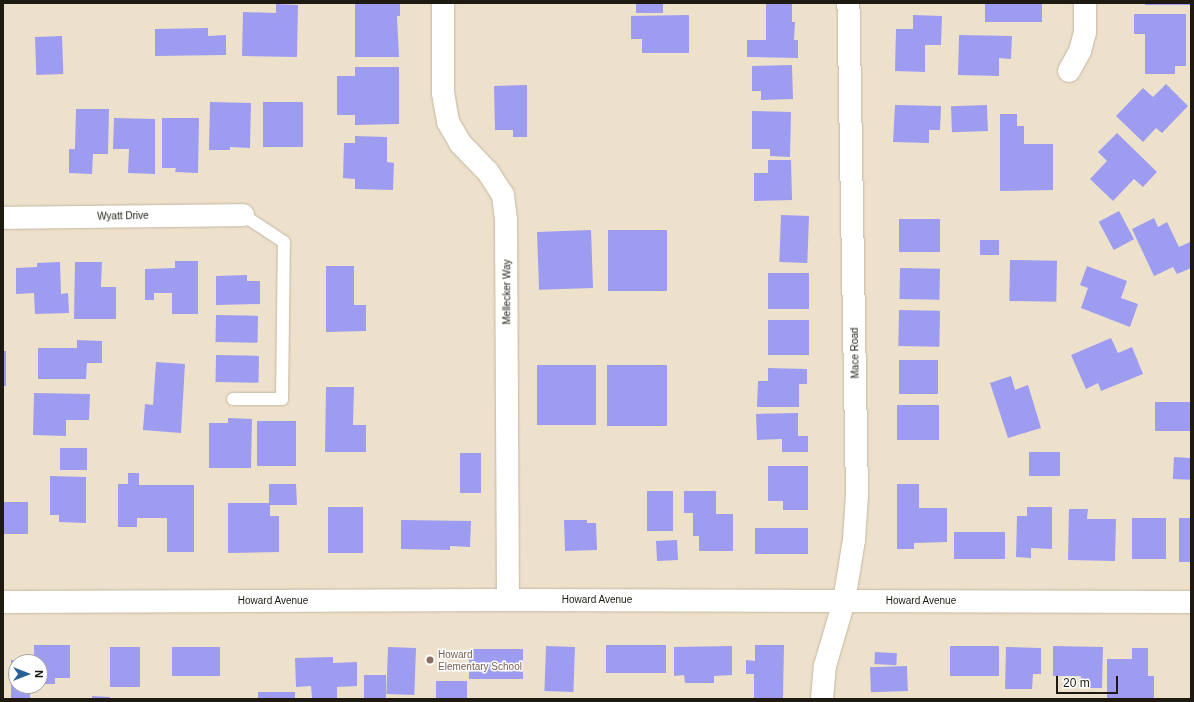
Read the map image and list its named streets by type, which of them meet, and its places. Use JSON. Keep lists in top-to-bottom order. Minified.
{"streets":{"street":["Wyatt Drive","Mellecker Way","Mace Road","Howard Avenue"]},"crossings":[["Mellecker Way","Howard Avenue"],["Mace Road","Howard Avenue"]],"places":["Howard Elementary School"],"scale_bar":"20 m","north":"right"}
